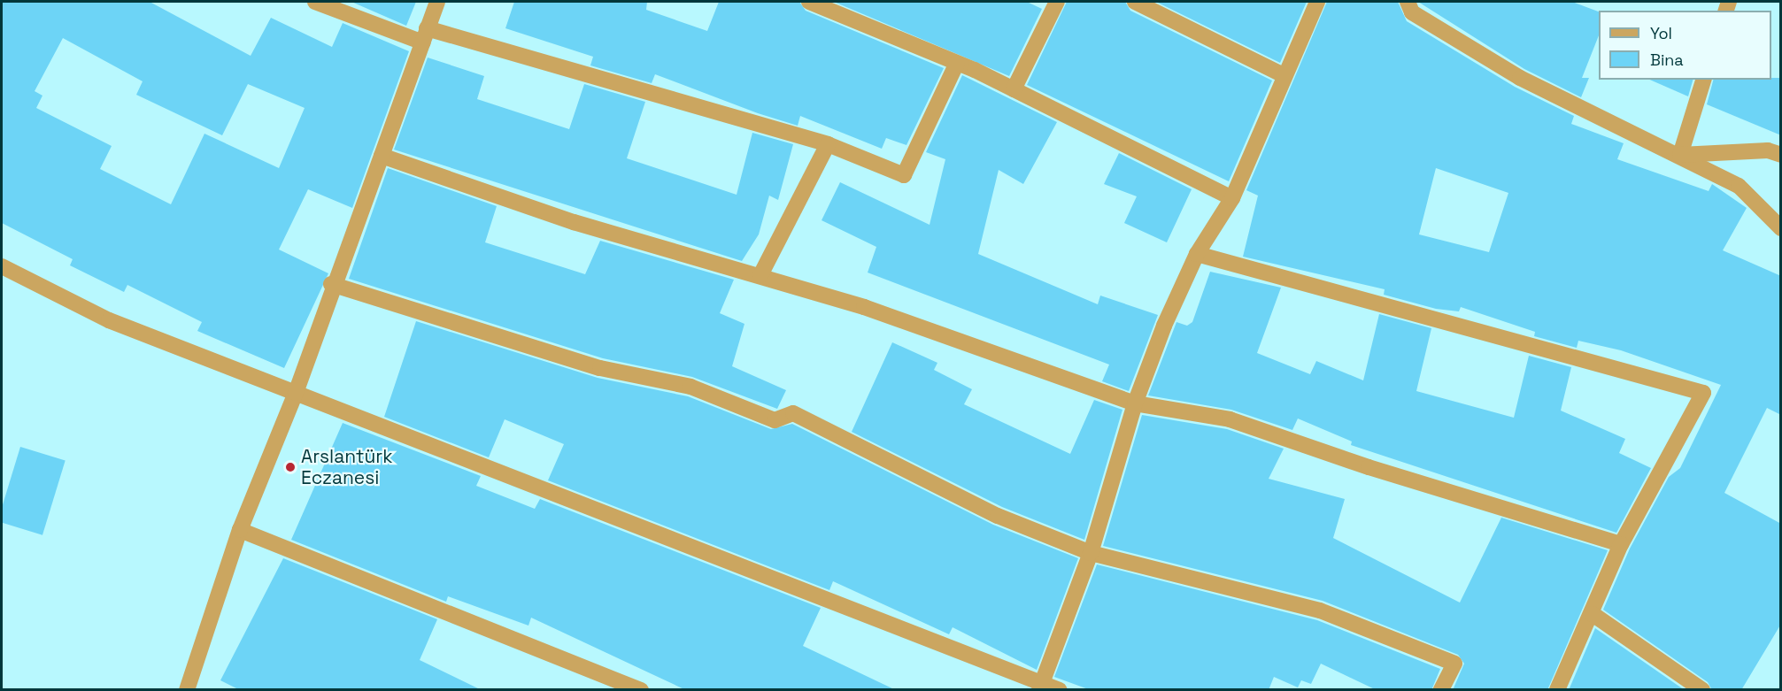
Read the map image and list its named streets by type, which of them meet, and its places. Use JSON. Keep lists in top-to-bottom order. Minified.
{"places":["Arslantürk Eczanesi"],"legend":["Yol","Bina"]}
